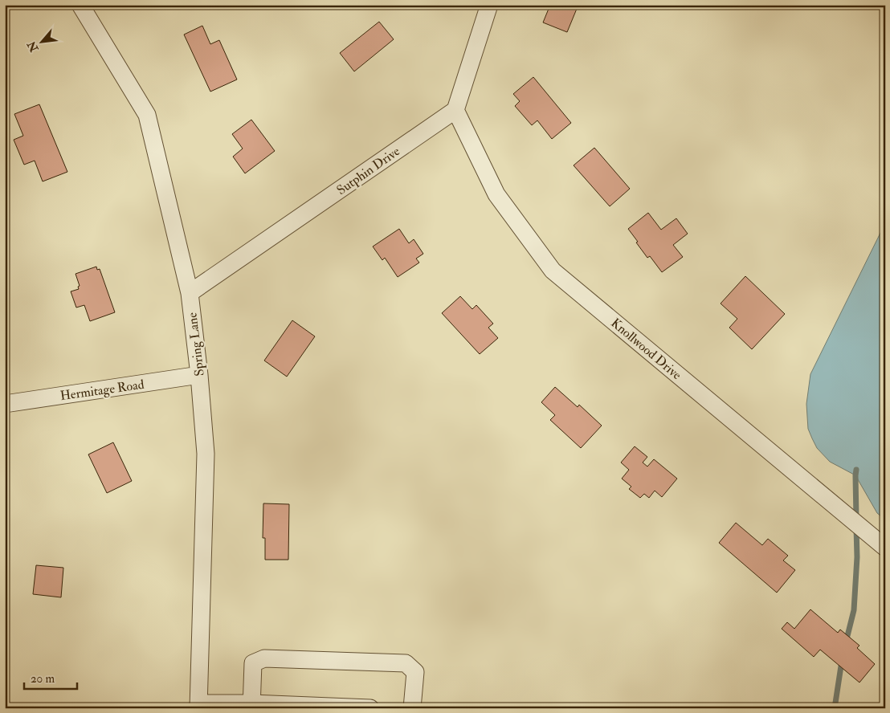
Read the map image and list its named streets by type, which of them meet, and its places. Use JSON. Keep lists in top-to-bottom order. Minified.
{"streets":{"street":["Sutphin Drive","Spring Lane","Knollwood Drive","Hermitage Road"]},"crossings":[["Sutphin Drive","Spring Lane"],["Sutphin Drive","Knollwood Drive"],["Spring Lane","Hermitage Road"]],"scale_bar":"20 m","north":"bottom left"}
